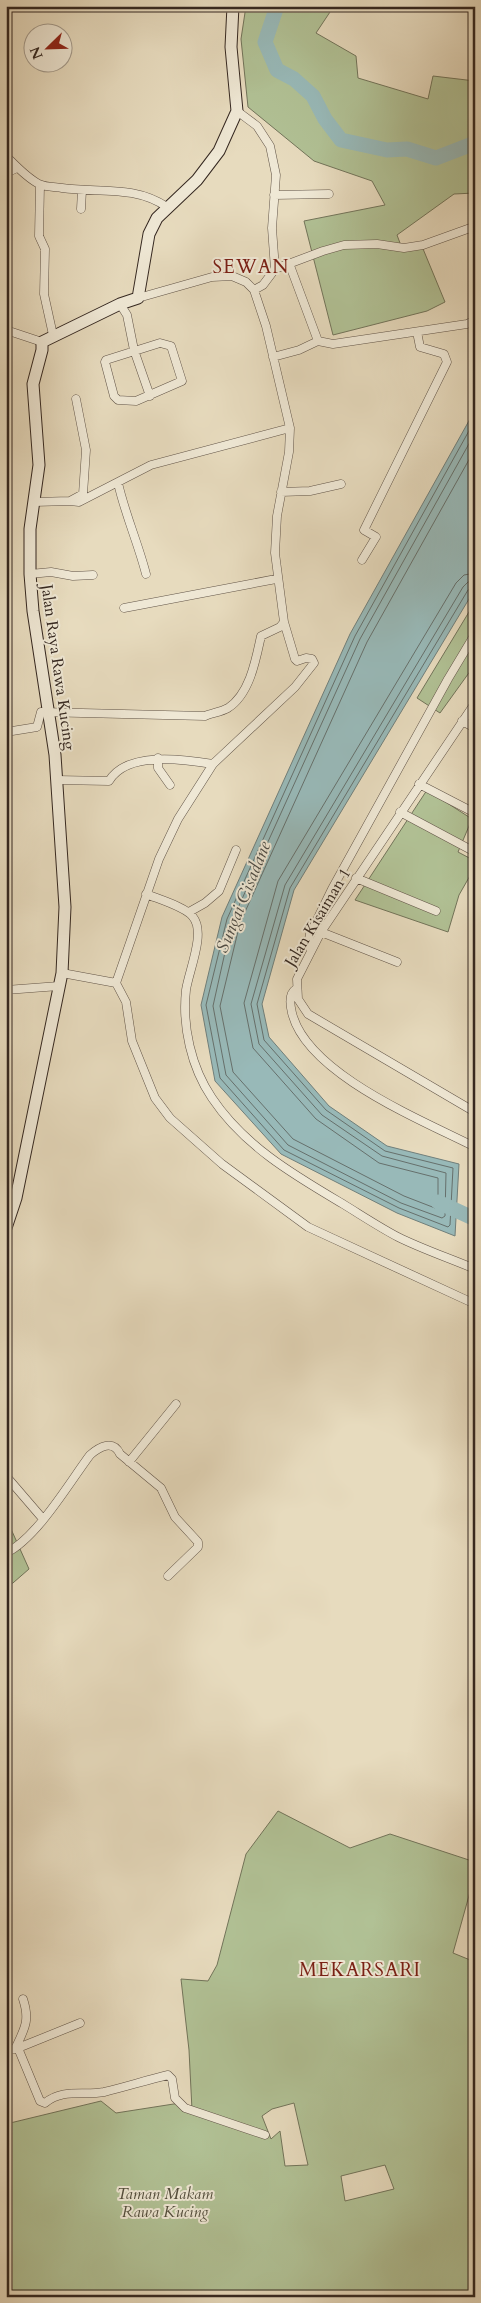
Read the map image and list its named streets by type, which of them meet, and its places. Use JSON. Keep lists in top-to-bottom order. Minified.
{"streets":{"street":["Jalan Raya Rawa Kucing","Jalan Kisaiman 1"]},"districts":["SEWAN","MEKARSARI"],"water":["Sungai Cisadane"],"parks":["Taman Makam Rawa Kucing"],"north":"bottom left"}
